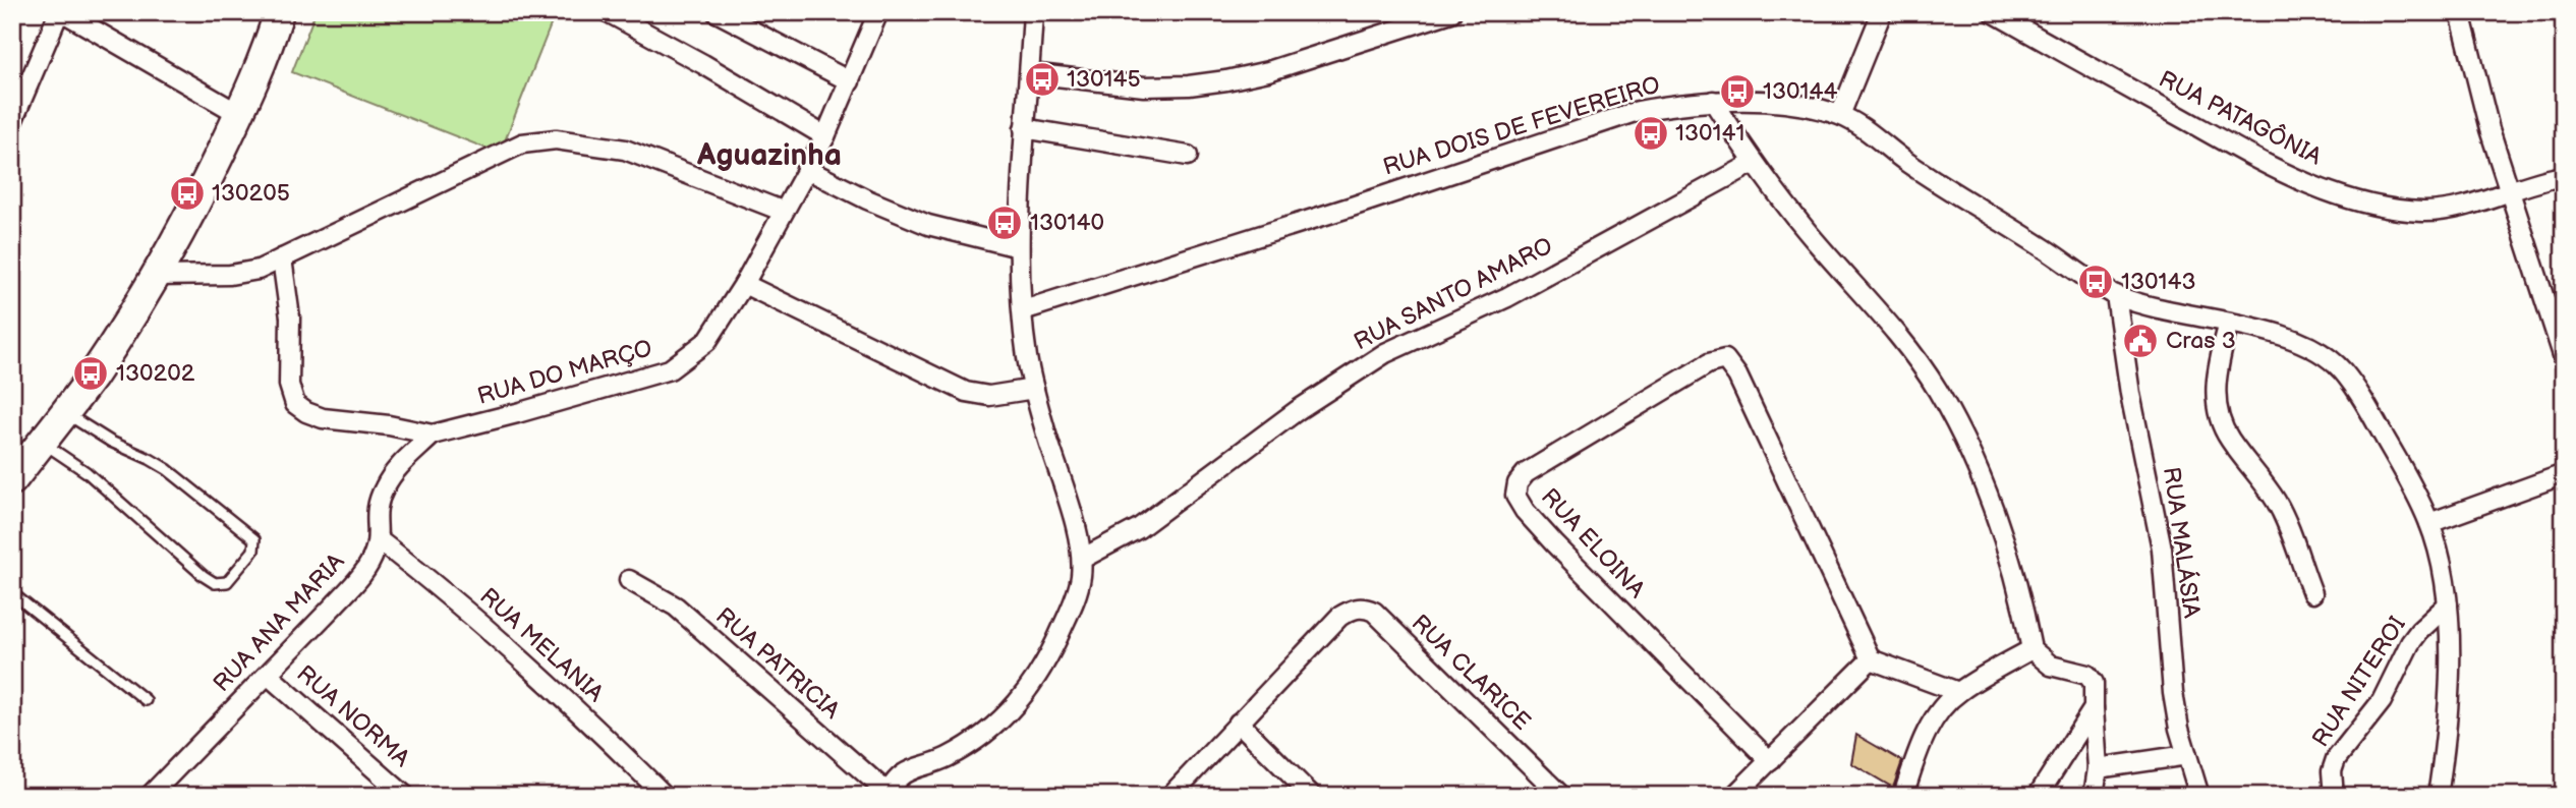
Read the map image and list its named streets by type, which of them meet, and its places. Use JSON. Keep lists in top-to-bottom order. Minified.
{"streets":{"street":["RUA PATAGÔNIA","RUA DOIS DE FEVEREIRO","RUA SANTO AMARO","RUA DO MARÇO","RUA MALÁSIA","RUA ELOINA","RUA ANA MARIA","RUA MELANIA","RUA PATRICIA","RUA CLARICE","RUA NITEROI","RUA NORMA"]},"crossings":[["RUA DOIS DE FEVEREIRO","RUA MALÁSIA"],["RUA DOIS DE FEVEREIRO","RUA NITEROI"],["RUA DO MARÇO","RUA ANA MARIA"],["RUA ANA MARIA","RUA MELANIA"],["RUA ANA MARIA","RUA NORMA"]],"districts":["Aguazinha"],"places":{"bus stop":["130145","130144","130141","130205","130140","130143","130202"],"public building":["Cras 3"]}}
